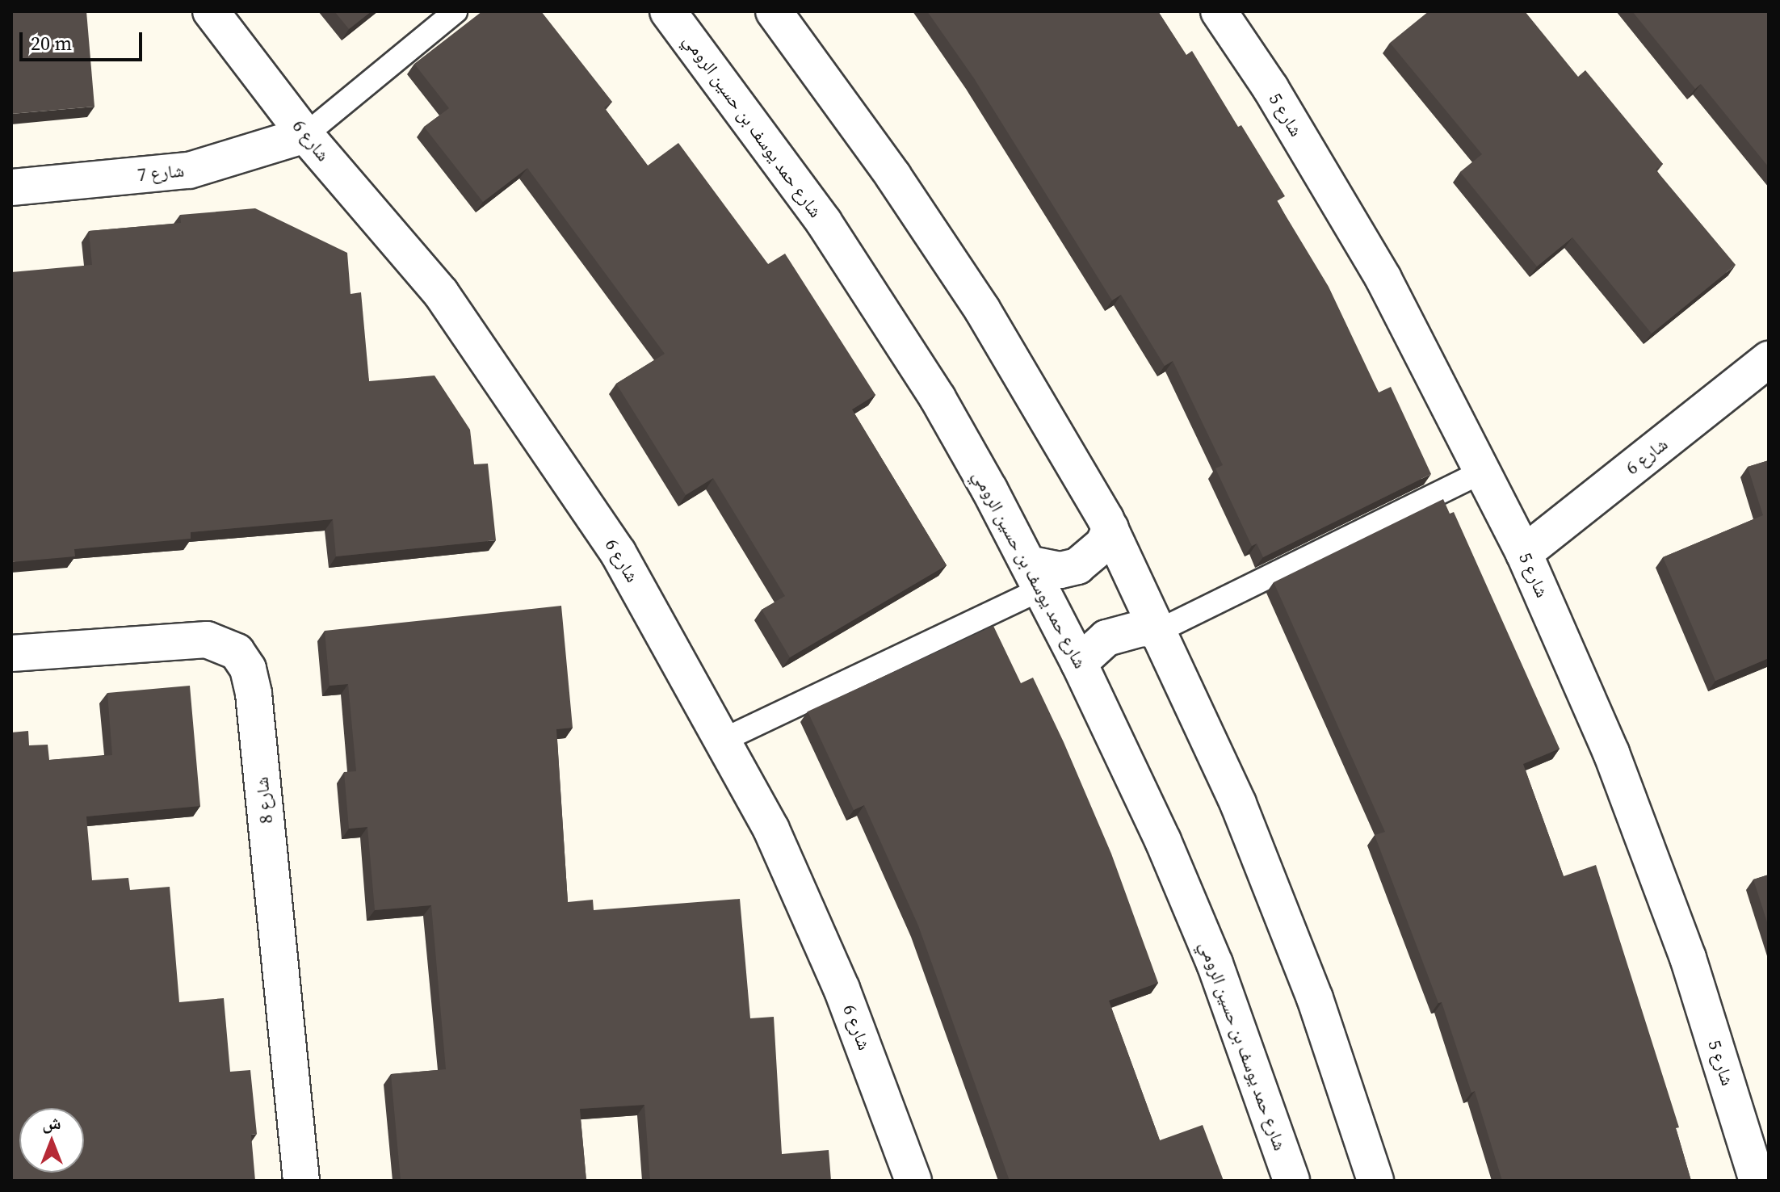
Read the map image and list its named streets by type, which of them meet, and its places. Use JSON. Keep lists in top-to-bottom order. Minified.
{"streets":{"street":["شارع 5","شارع حمد يوسف بن حسين الرومي","شارع 6","شارع 7","شارع 8"]},"crossings":[["شارع 5","شارع 6"],["شارع 6","شارع 7"]],"scale_bar":"20 m","north":"top"}
